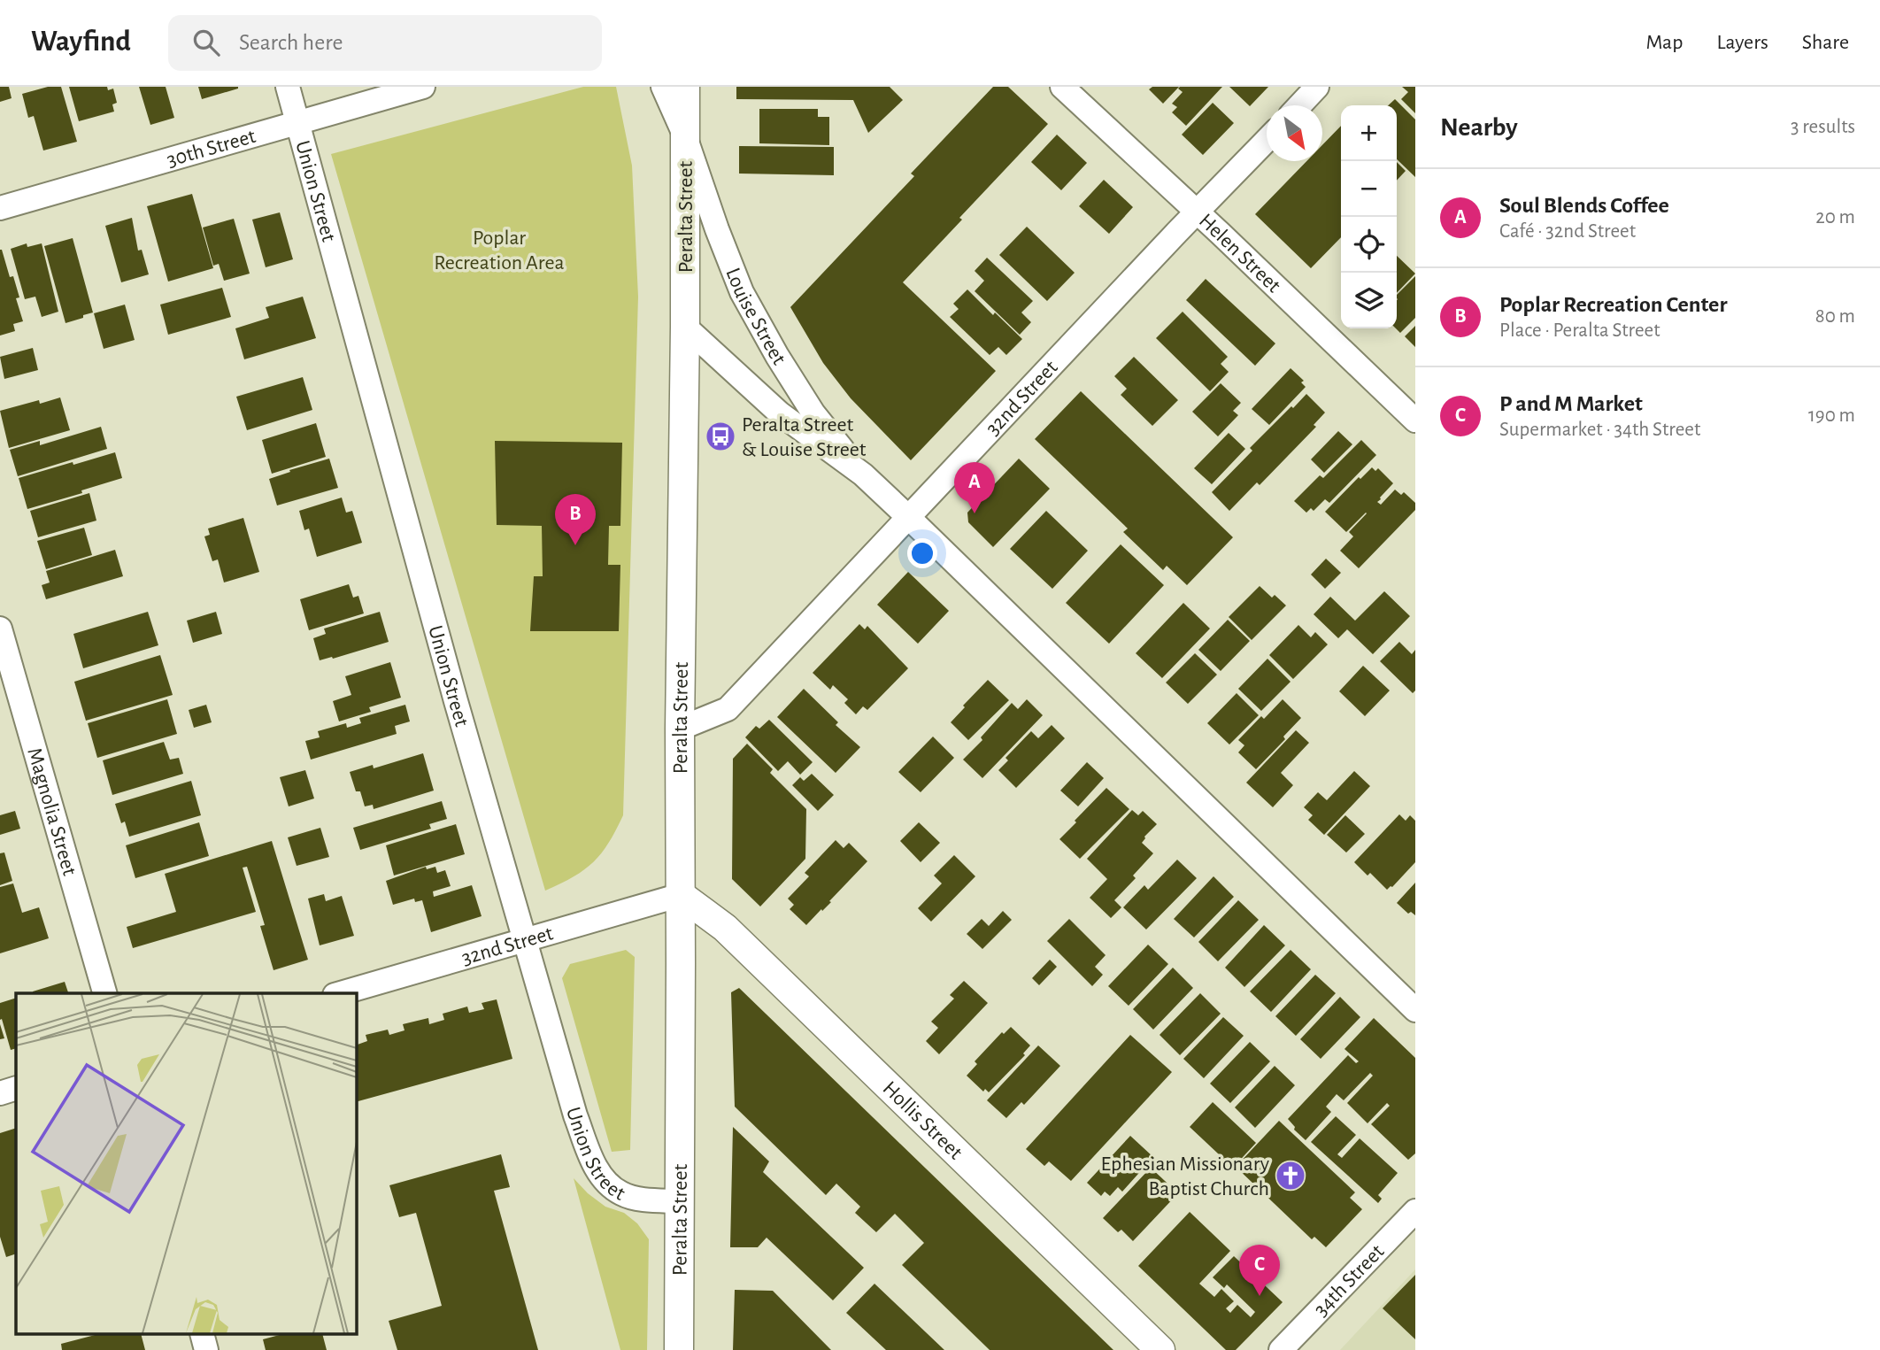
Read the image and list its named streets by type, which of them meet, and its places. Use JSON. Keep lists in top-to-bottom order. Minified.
{"streets":{"street":["30th Street","Union Street","Peralta Street","Helen Street","Louise Street","32nd Street","Magnolia Street","Hollis Street","34th Street"]},"crossings":[["30th Street","Union Street"],["Union Street","Peralta Street"],["Union Street","32nd Street"],["Peralta Street","Louise Street"],["Peralta Street","32nd Street"],["Peralta Street","Hollis Street"],["Helen Street","32nd Street"],["Louise Street","32nd Street"],["32nd Street","Hollis Street"]],"parks":["Poplar Recreation Area"],"places":{"bus stop":["Peralta Street & Louise Street"],"church":["Ephesian Missionary Baptist Church"]},"north":"bottom right","page":{"header":"Wayfind","search":"Search here","nav":["Map","Layers","Share"],"heading":["Nearby","3 results"],"map_buttons":["+","−"],"list":[{"mark":"A","name":"Soul Blends Coffee","note":"Café · 32nd Street","value":"20 m"},{"mark":"B","name":"Poplar Recreation Center","note":"Place · Peralta Street","value":"80 m"},{"mark":"C","name":"P and M Market","note":"Supermarket · 34th Street","value":"190 m"}],"pins":["A","B","C"]}}
